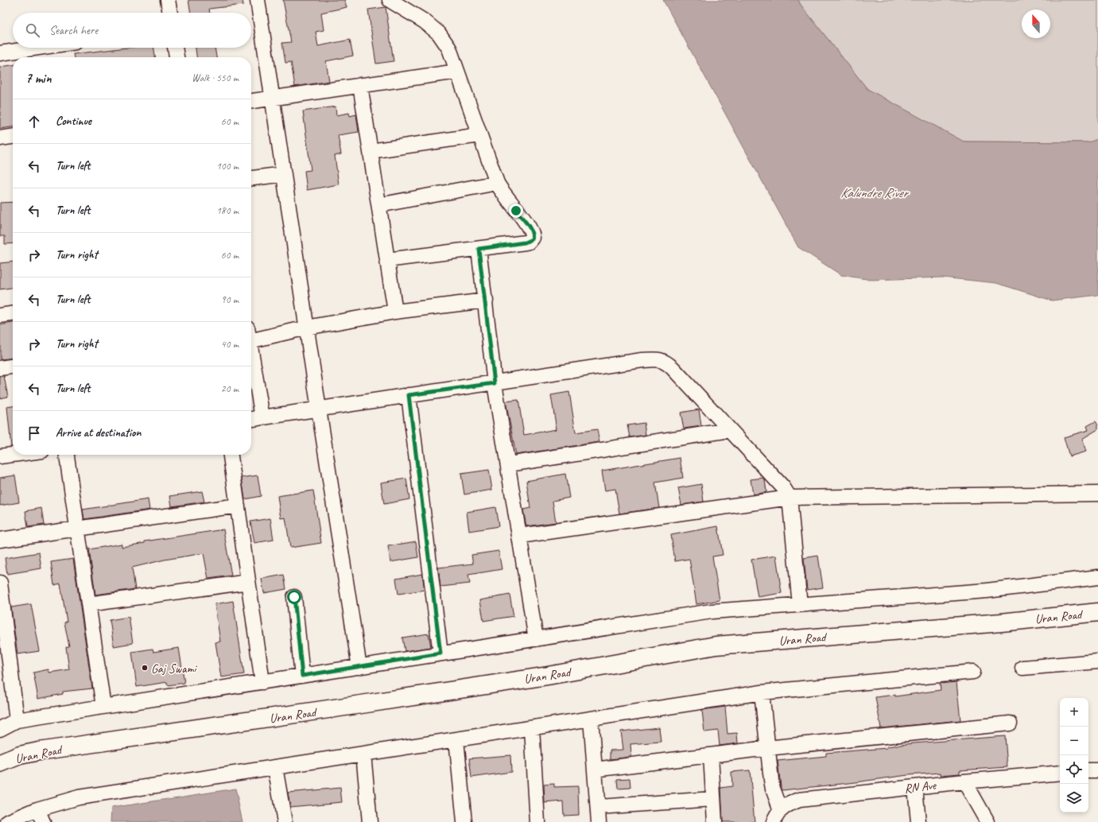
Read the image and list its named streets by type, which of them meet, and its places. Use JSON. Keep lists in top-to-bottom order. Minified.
{"streets":{"main road":["Uran Road"],"street":["RN Ave"]},"water":["Kalundre River"],"places":["Gaj Swami"],"north":"top","page":{"search":"Search here","heading":["7 min","Walk · 550 m"],"list":[["Continue","60 m"],["Turn left","100 m"],["Turn left","180 m"],["Turn right","60 m"],["Turn left","90 m"],["Turn right","40 m"],["Turn left","20 m"],"Arrive at destination"],"map_buttons":["+","−"]}}
